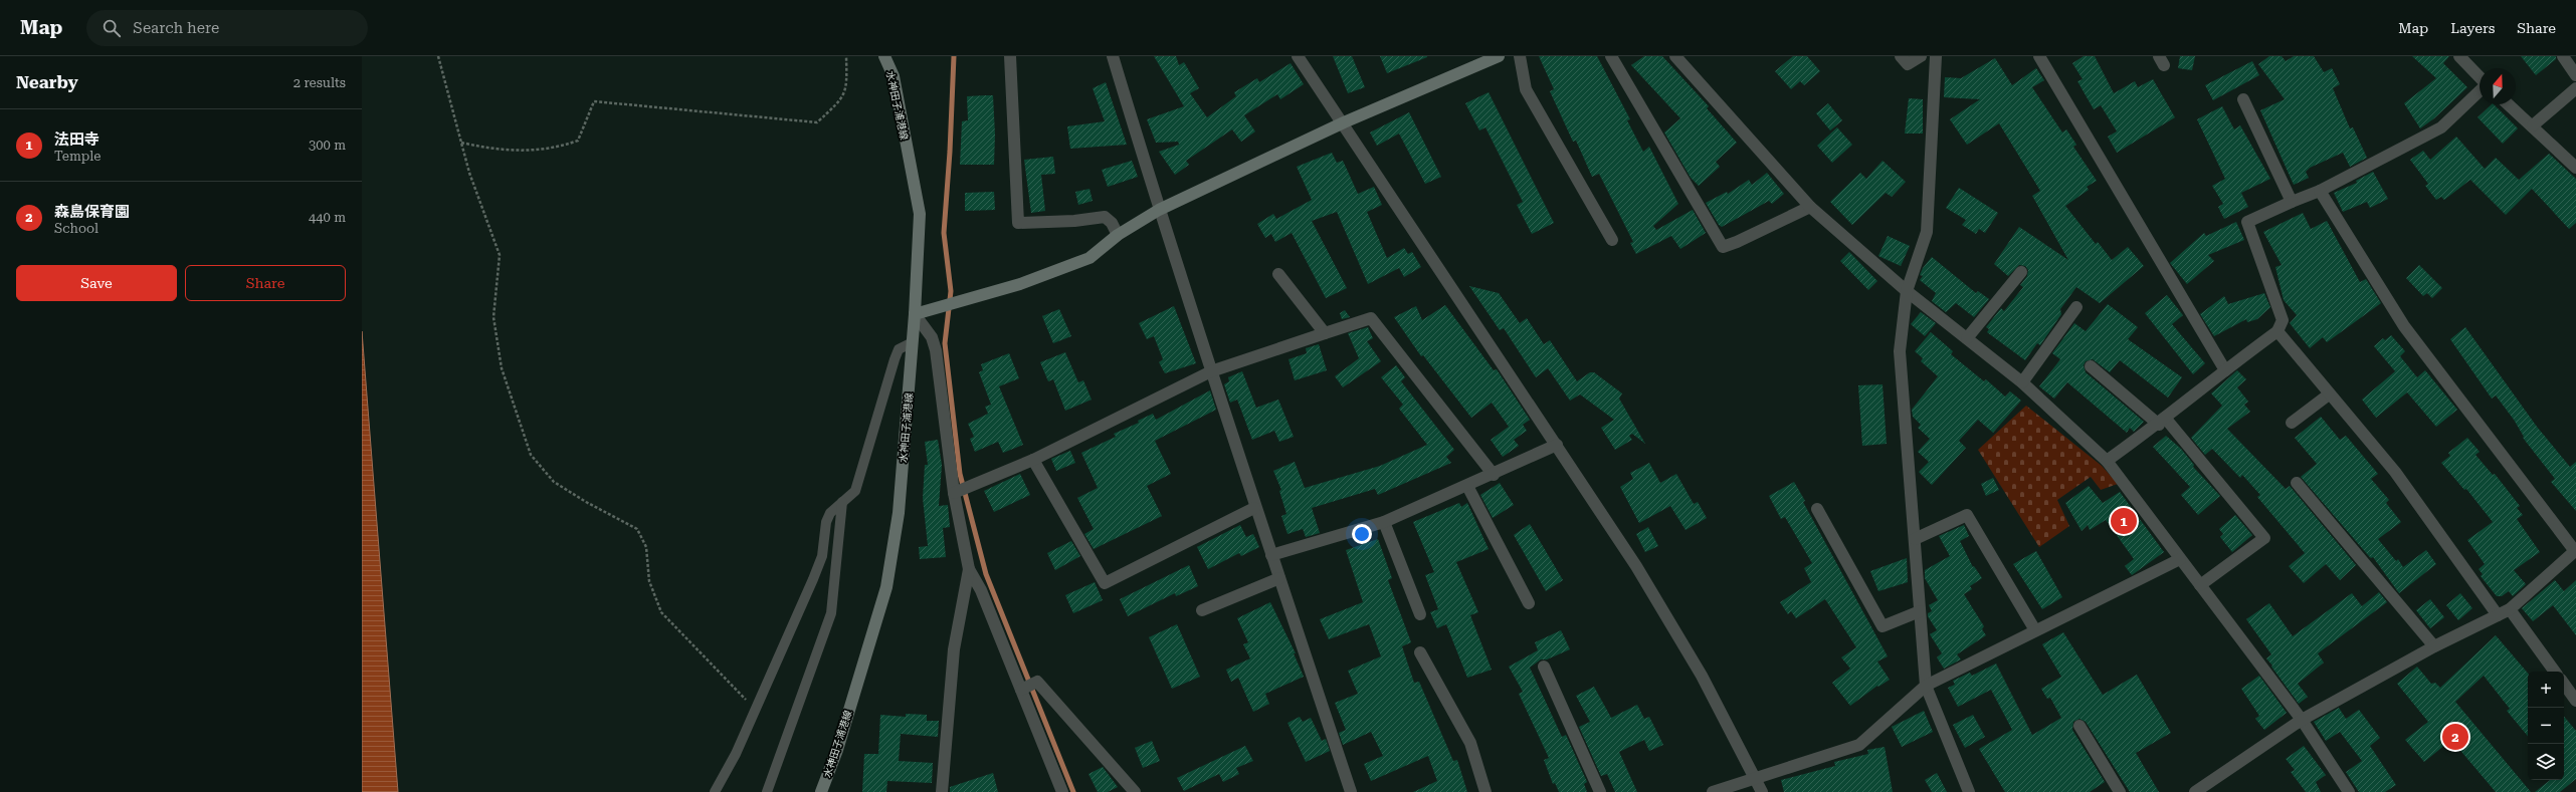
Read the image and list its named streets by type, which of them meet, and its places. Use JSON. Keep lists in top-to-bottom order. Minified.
{"streets":{"main road":["水神田子浦港線"]},"north":"top","page":{"header":"Map","search":"Search here","nav":["Map","Layers","Share"],"heading":["Nearby","2 results"],"list":[{"mark":"1","name":"法田寺","note":"Temple","value":"300 m"},{"mark":"2","name":"森島保育園","note":"School","value":"440 m"}],"buttons":["Save","Share"],"pins":["1","2"],"map_buttons":["+","−"]}}
